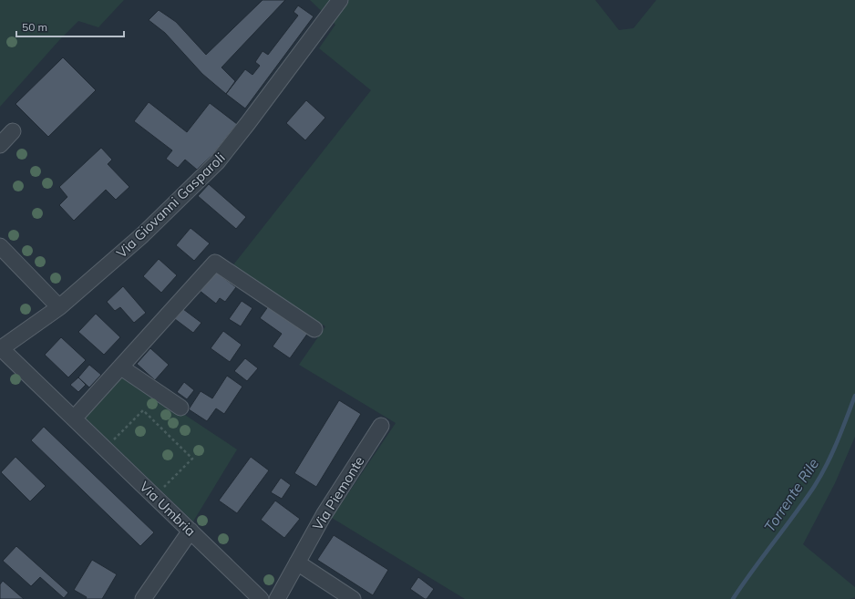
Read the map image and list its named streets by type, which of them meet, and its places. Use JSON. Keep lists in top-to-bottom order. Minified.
{"streets":{"street":["Via Giovanni Gasparoli","Via Piemonte","Via Umbria"]},"crossings":[["Via Giovanni Gasparoli","Via Umbria"]],"water":["Torrente Rile"],"scale_bar":"50 m"}
